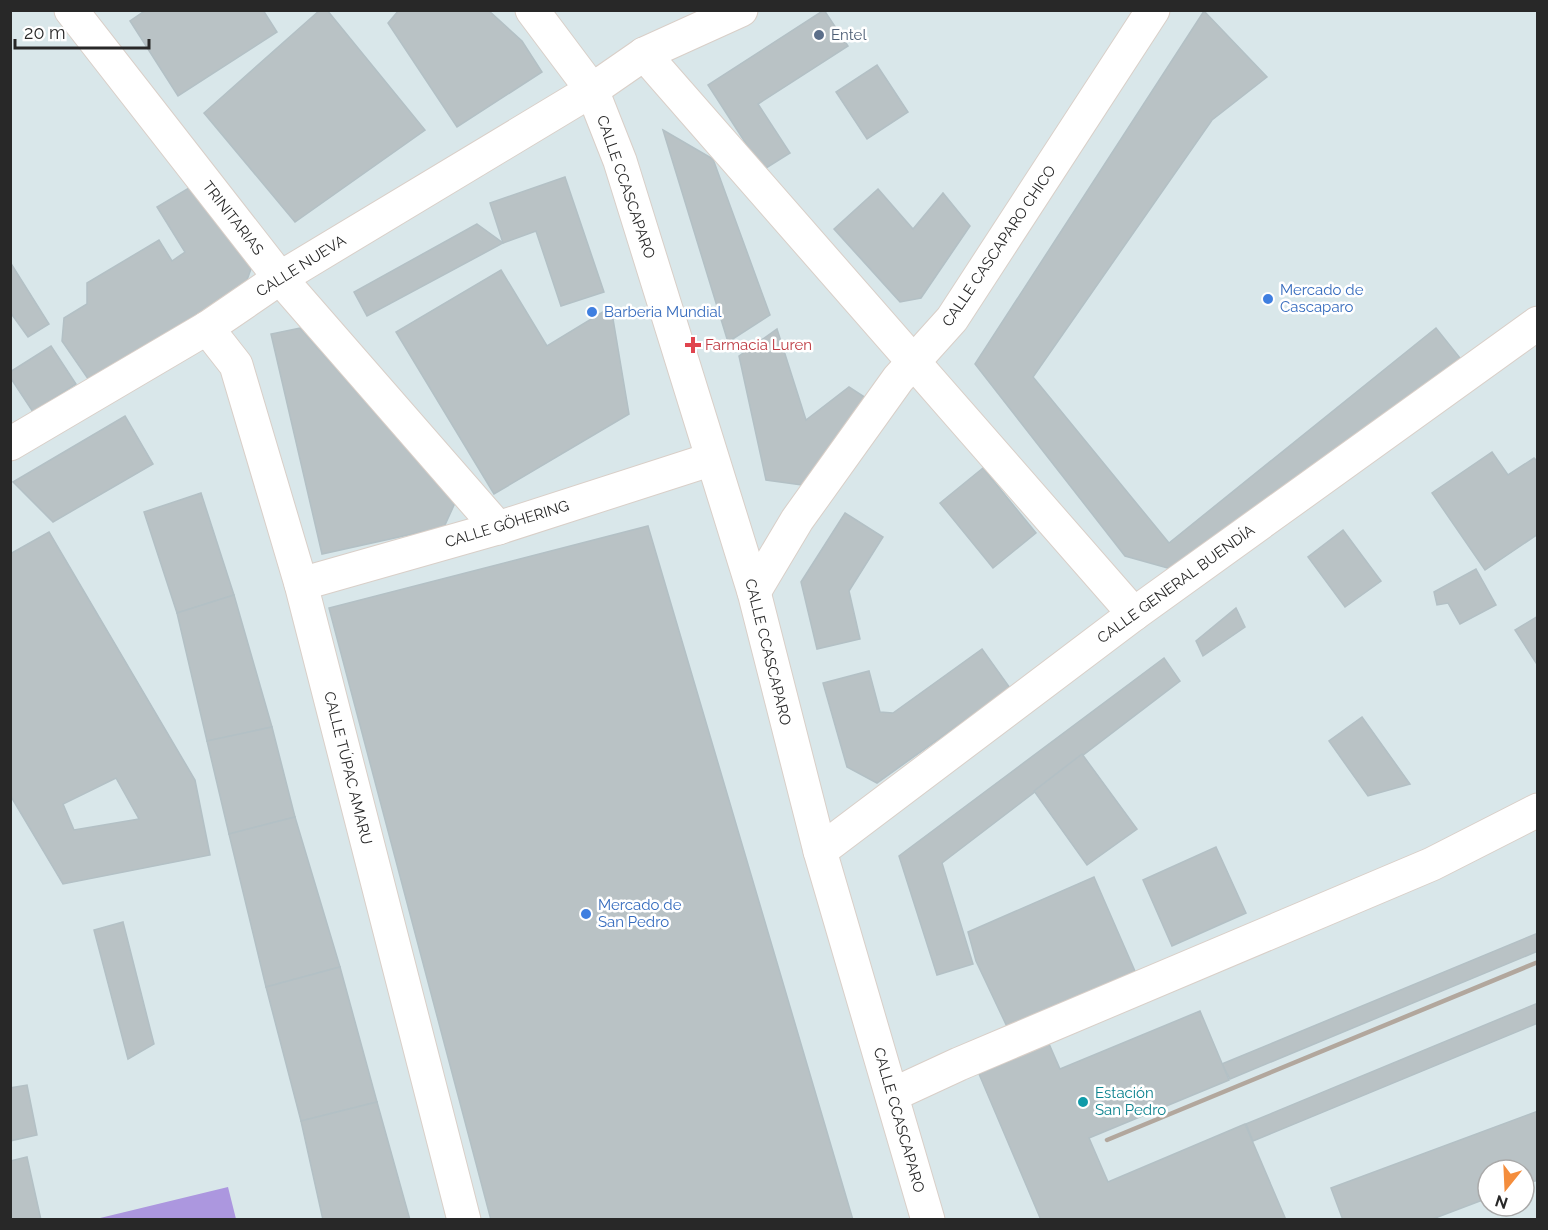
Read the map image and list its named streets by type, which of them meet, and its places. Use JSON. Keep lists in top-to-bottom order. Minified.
{"streets":{"street":["CALLE CCASCAPARO","TRINITARIAS","CALLE CASCAPARO CHICO","CALLE NUEVA","CALLE GÖHERING","CALLE GENERAL BUENDÍA","CALLE TÚPAC AMARU"]},"crossings":[["CALLE CCASCAPARO","CALLE CASCAPARO CHICO"],["CALLE CCASCAPARO","CALLE NUEVA"],["CALLE CCASCAPARO","CALLE GÖHERING"],["CALLE CCASCAPARO","CALLE GENERAL BUENDÍA"],["TRINITARIAS","CALLE NUEVA"],["TRINITARIAS","CALLE GÖHERING"],["CALLE NUEVA","CALLE TÚPAC AMARU"],["CALLE GÖHERING","CALLE TÚPAC AMARU"]],"places":{"other":["Entel","Mercado de Cascaparo","Barberia Mundial","Mercado de San Pedro","Estación San Pedro"],"health":["Farmacia Luren"]},"scale_bar":"20 m","north":"bottom"}
